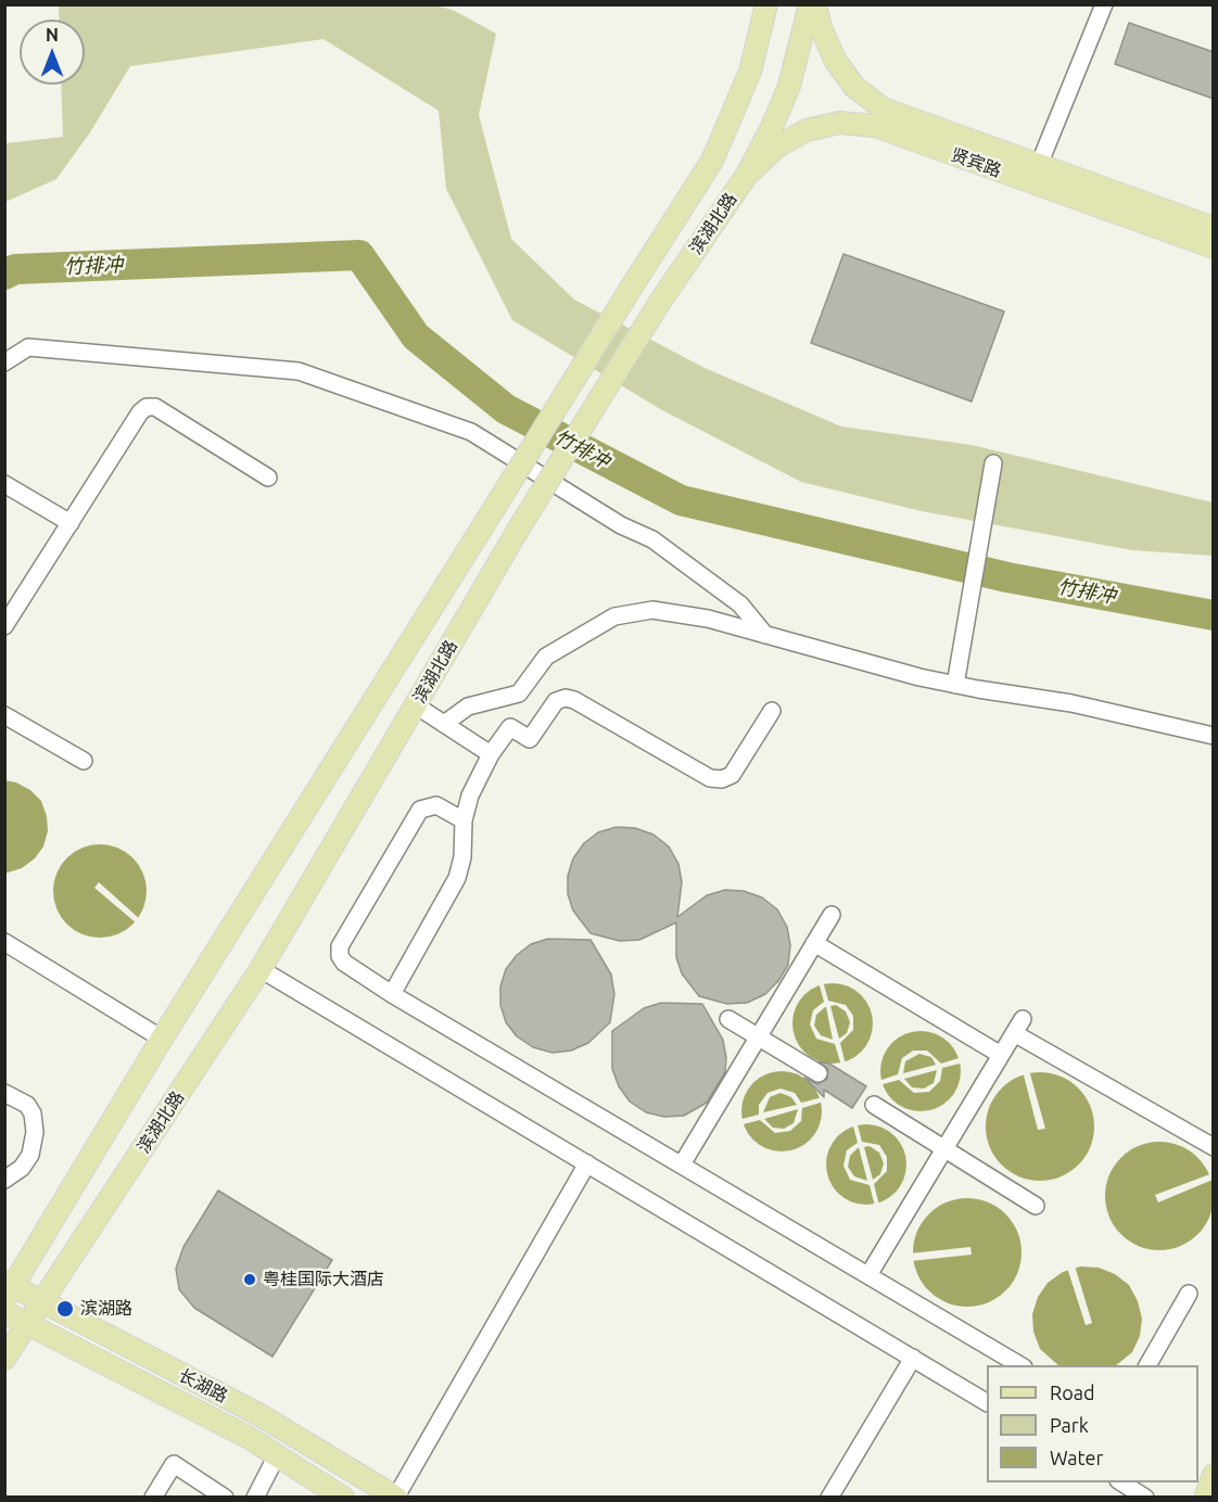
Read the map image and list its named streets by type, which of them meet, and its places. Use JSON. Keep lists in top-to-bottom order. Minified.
{"streets":{"main road":["贤宾路","滨湖北路","长湖路"]},"crossings":[["贤宾路","滨湖北路"],["滨湖北路","长湖路"]],"water":["竹排冲"],"places":["粤桂国际大酒店","滨湖路"],"legend":["Road","Park","Water"],"north":"top"}
